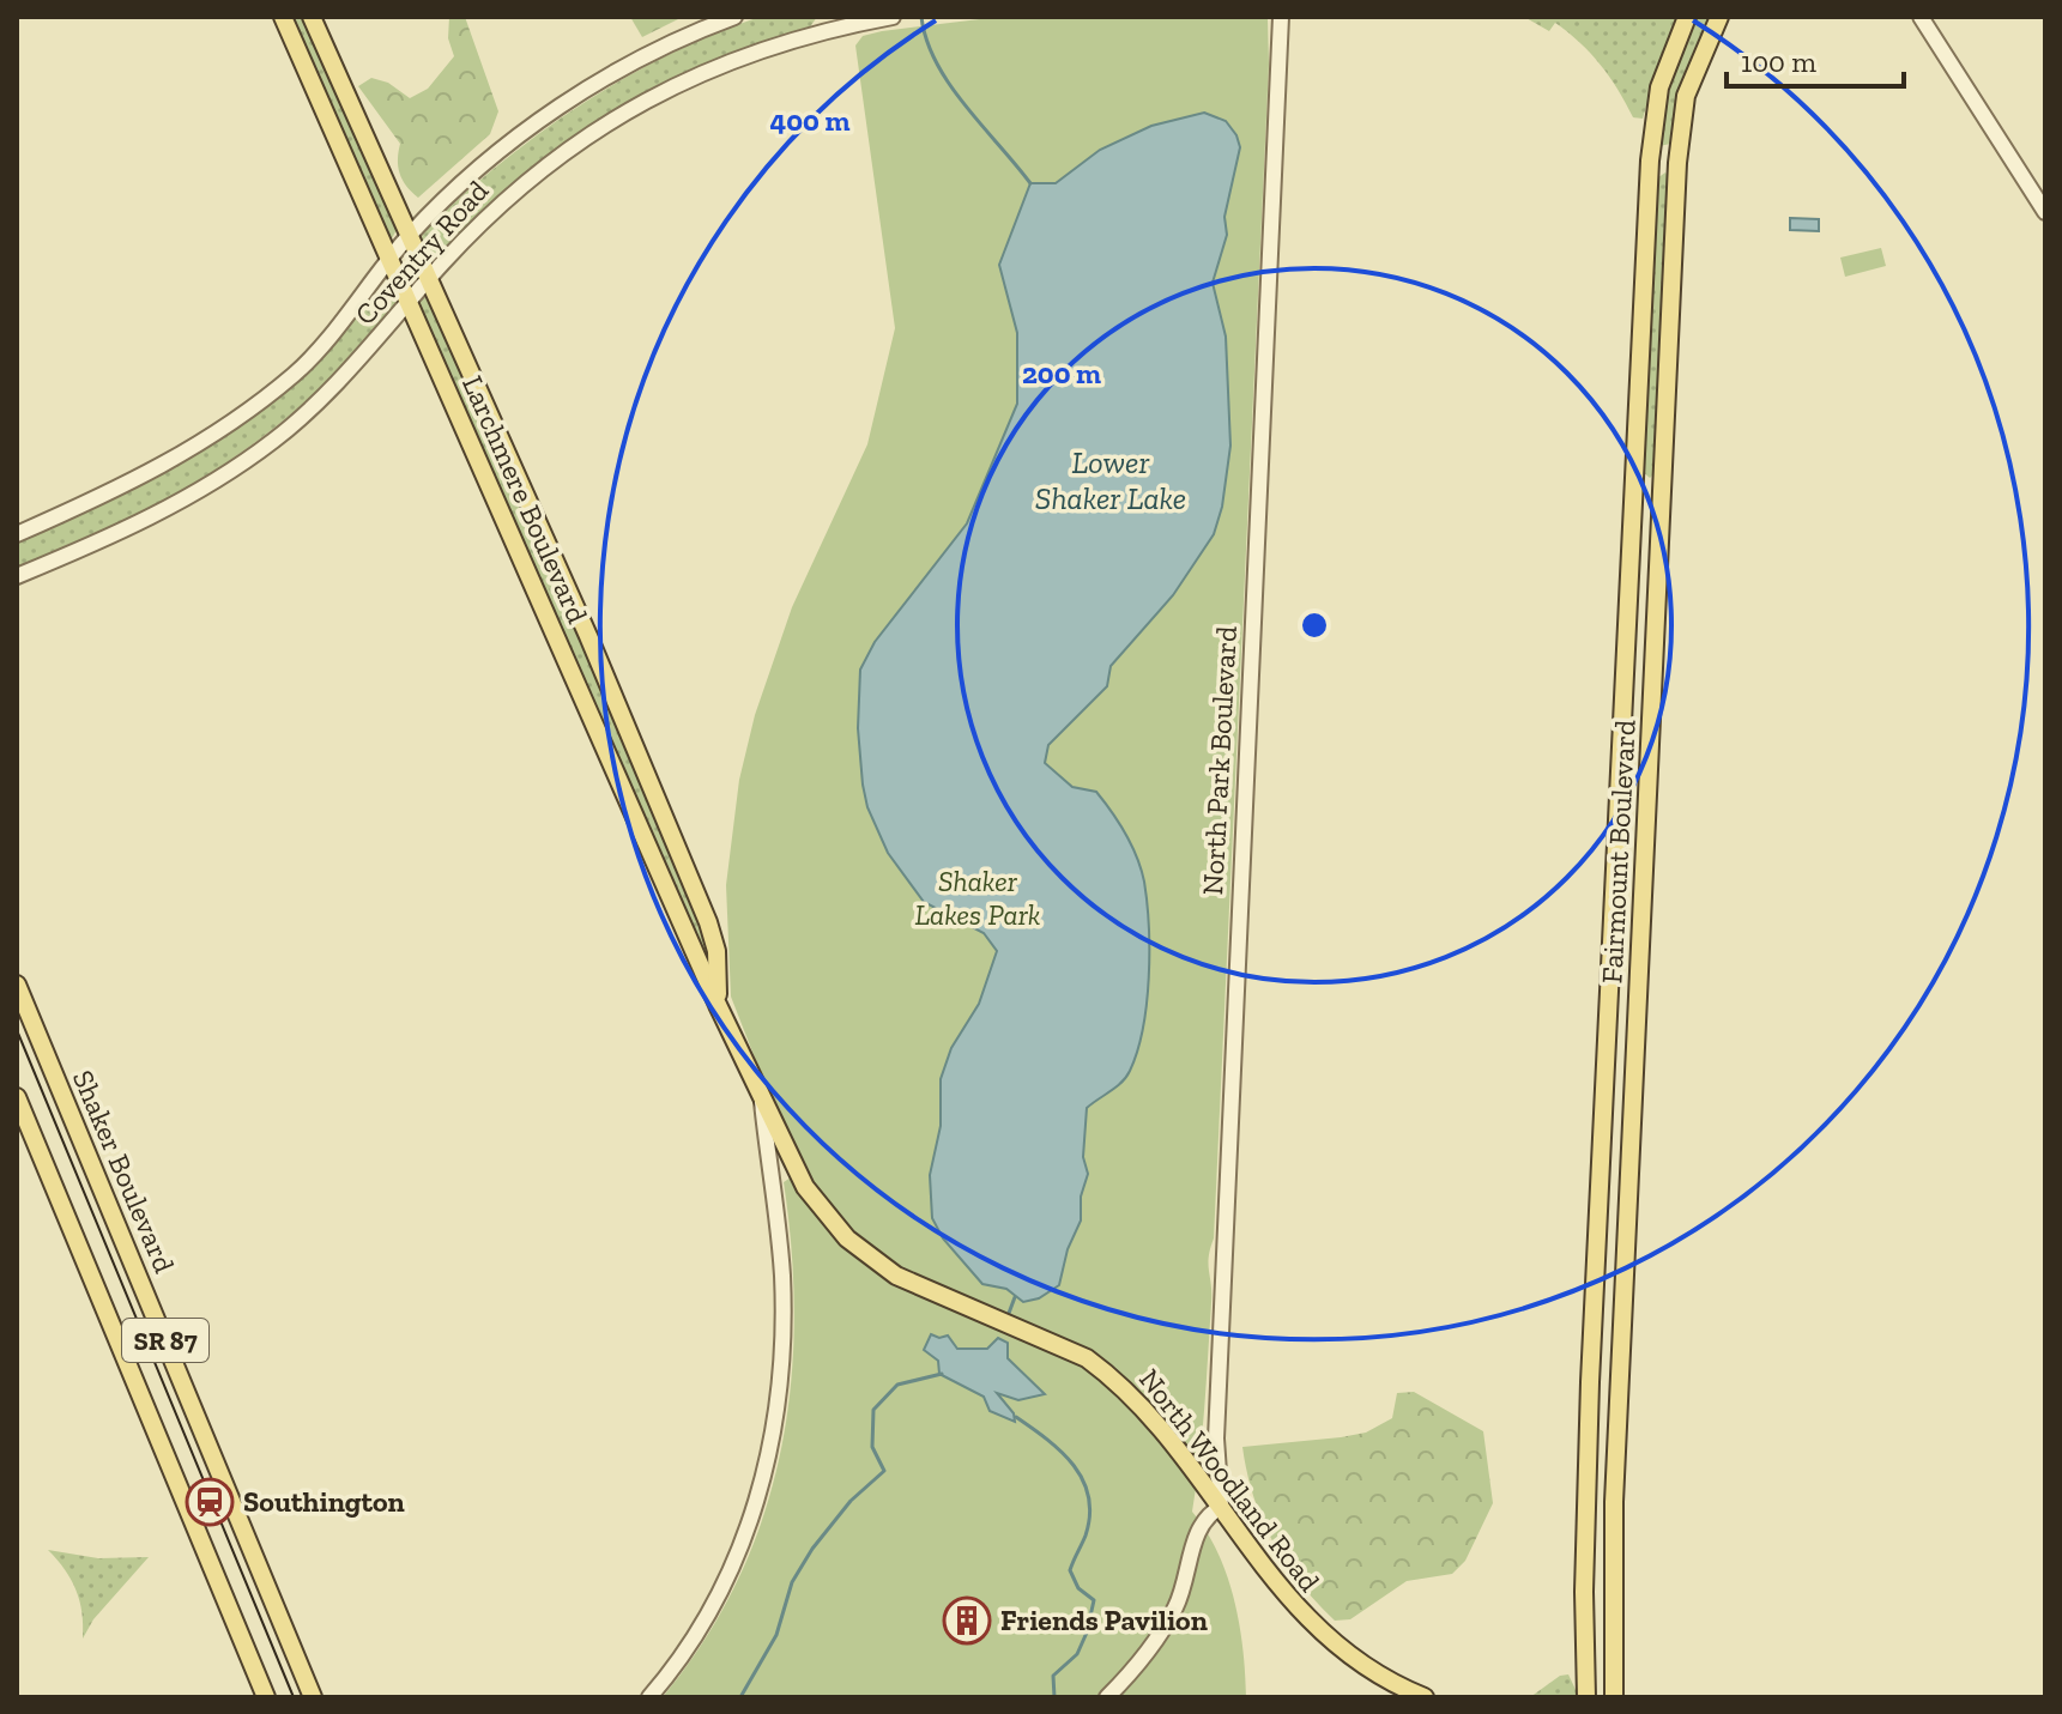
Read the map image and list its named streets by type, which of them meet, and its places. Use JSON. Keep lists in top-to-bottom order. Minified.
{"streets":{"main road":["Larchmere Boulevard","Fairmount Boulevard","Shaker Boulevard","SR 87","North Woodland Road"],"street":["Coventry Road","North Park Boulevard"]},"crossings":[["Coventry Road","Larchmere Boulevard"],["Larchmere Boulevard","North Woodland Road"],["North Park Boulevard","North Woodland Road"]],"water":["Lower Shaker Lake"],"parks":["Shaker Lakes Park"],"places":{"station":["Southington"],"building":["Friends Pavilion"]},"scale_bar":"100 m","rings":["400 m","200 m"]}
